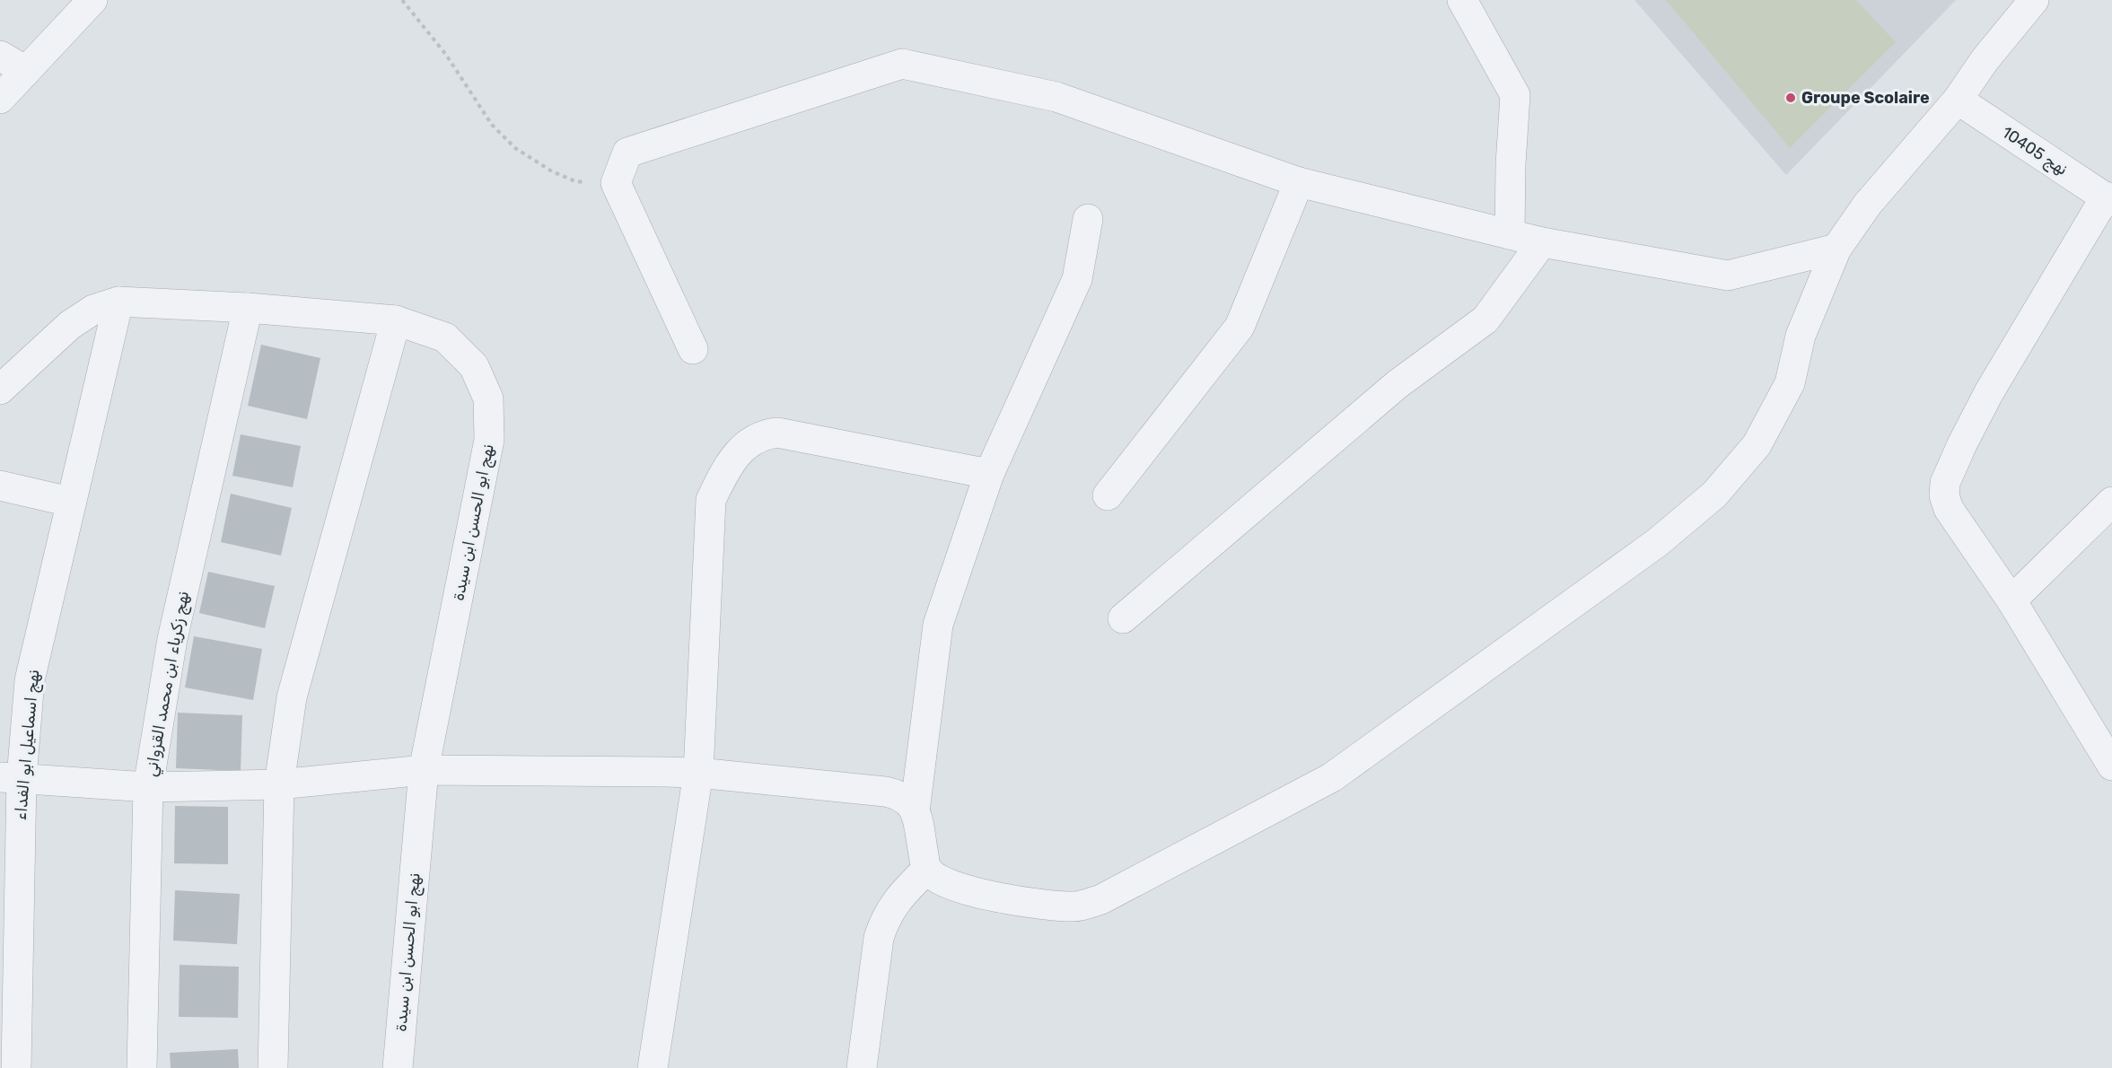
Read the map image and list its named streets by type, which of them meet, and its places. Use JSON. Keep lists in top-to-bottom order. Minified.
{"streets":{"street":["نهج 10405","نهج ابو الحسن ابن سيدة","نهج زكرياء ابن محمد القزواني","نهج اسماعيل ابو الفداء"]},"crossings":[["نهج ابو الحسن ابن سيدة","نهج زكرياء ابن محمد القزواني"],["نهج ابو الحسن ابن سيدة","نهج اسماعيل ابو الفداء"]],"places":["Groupe Scolaire"]}
